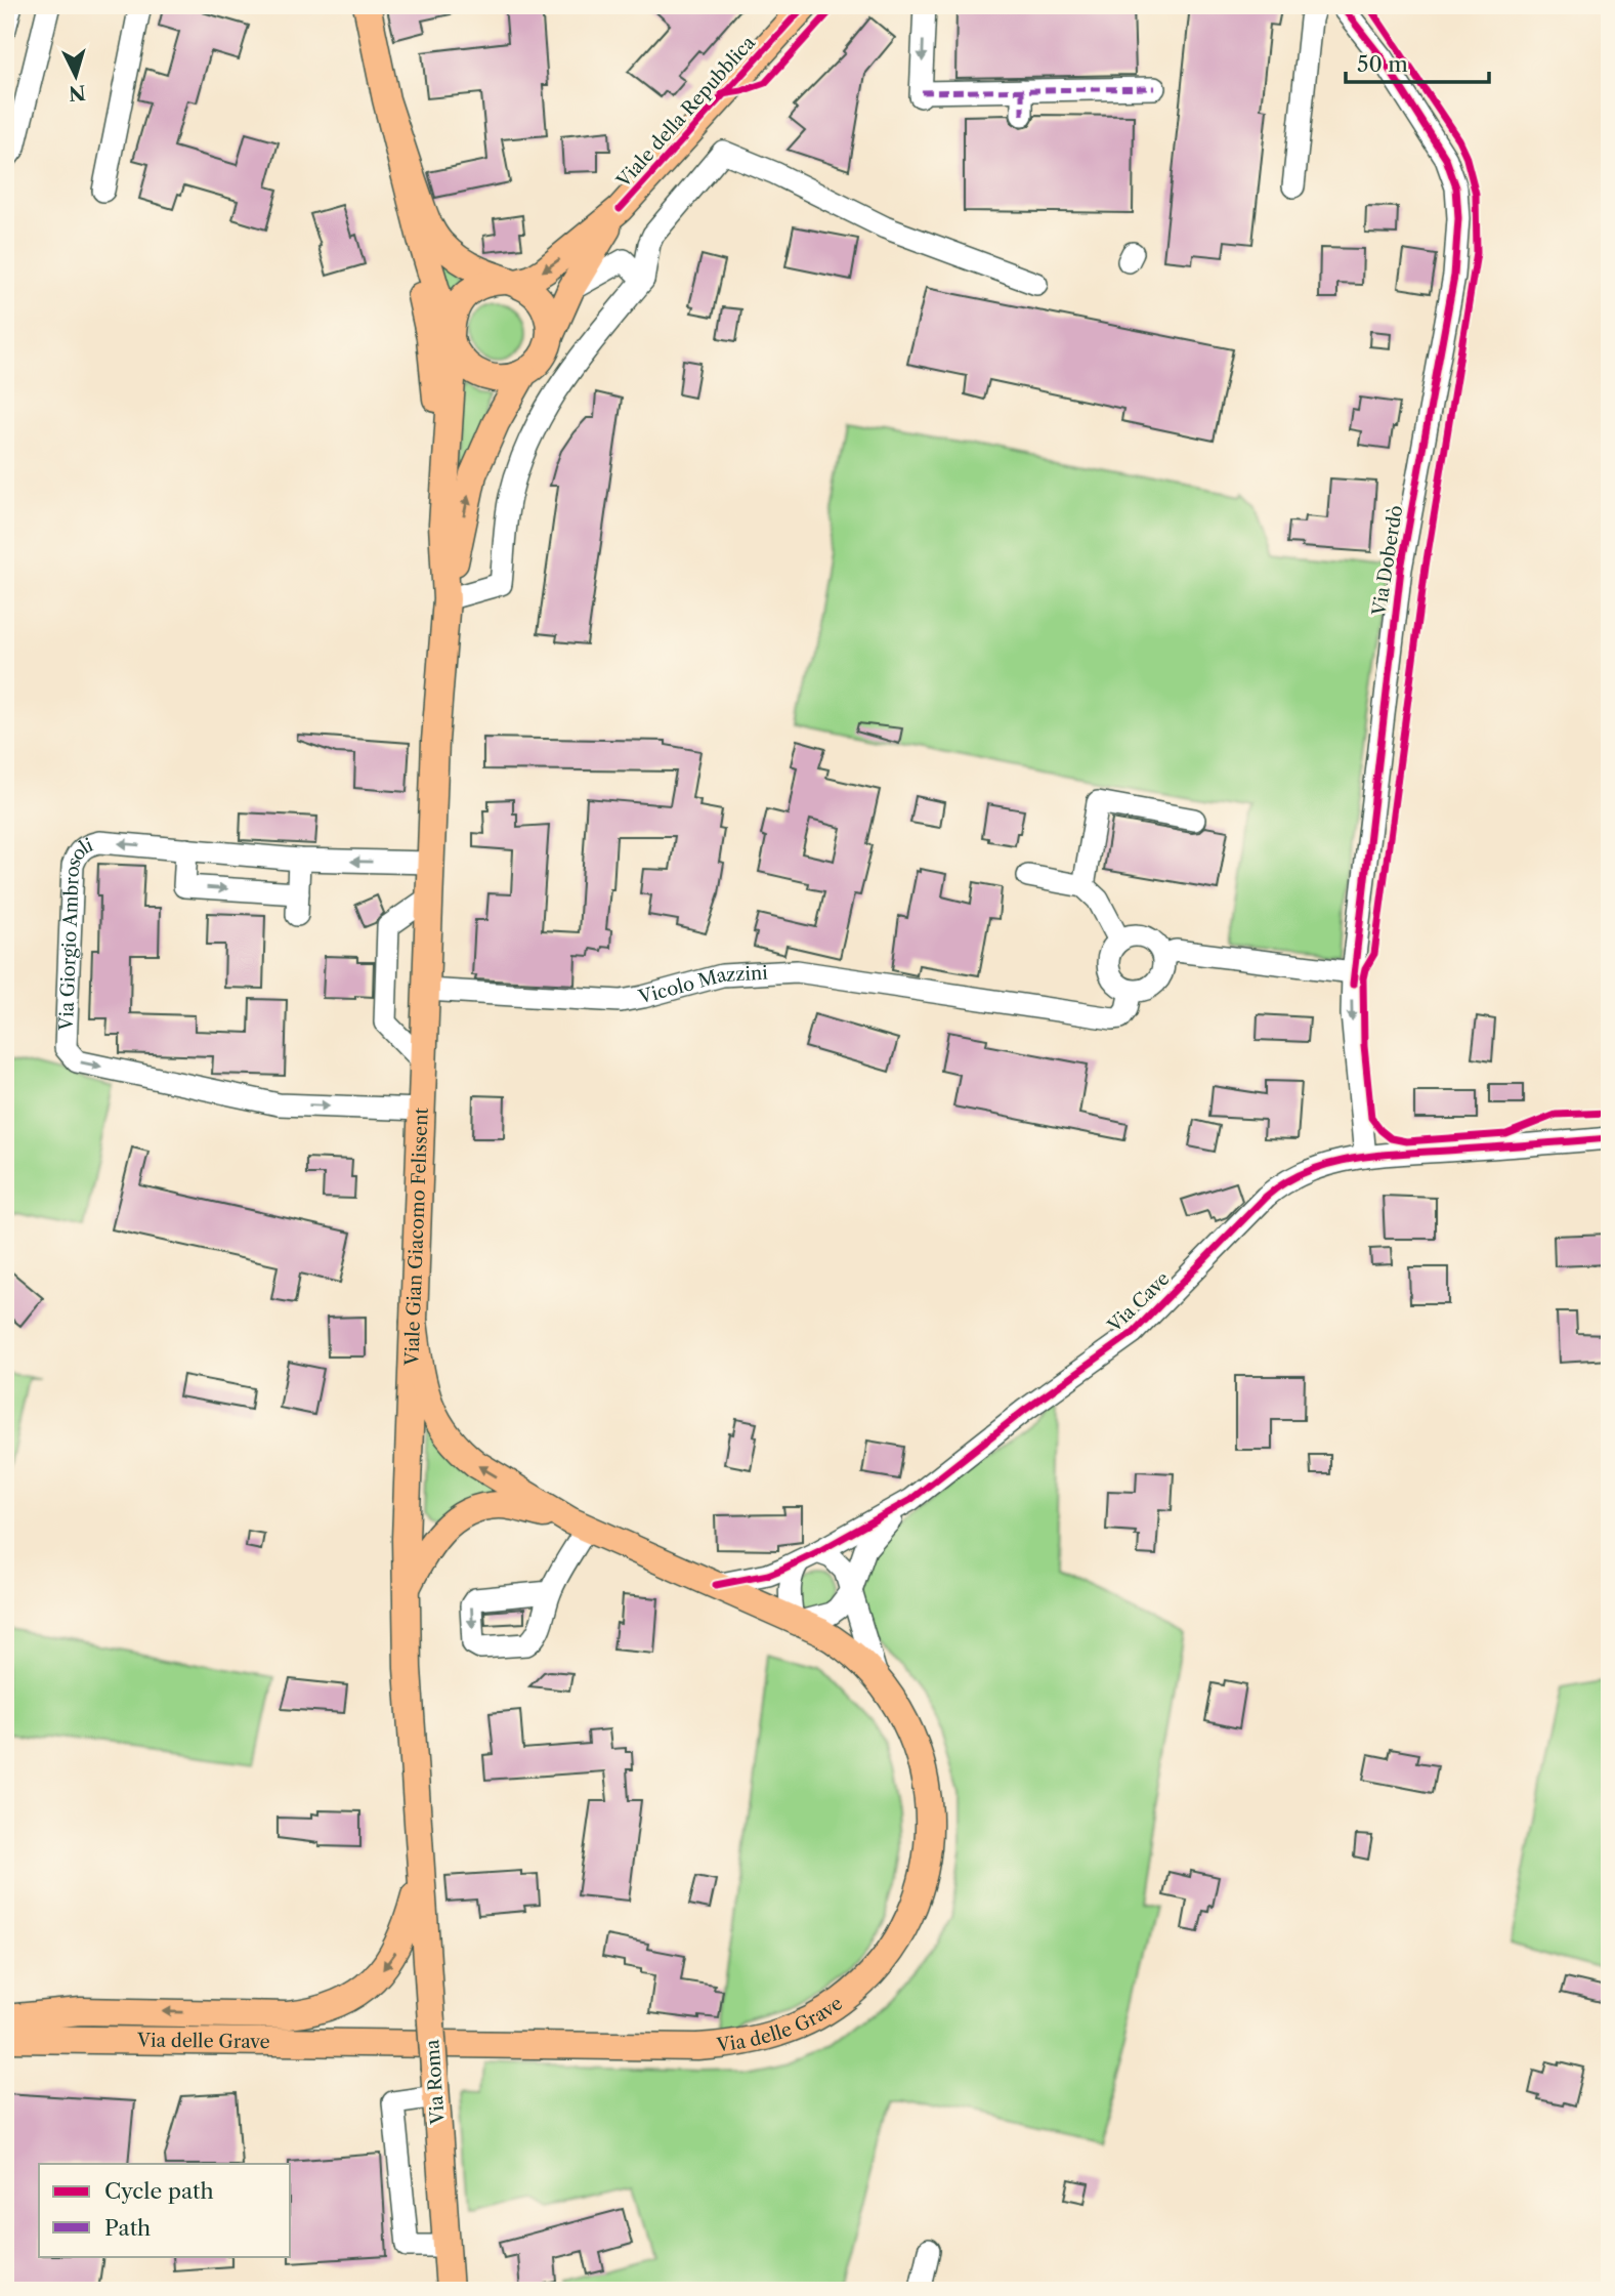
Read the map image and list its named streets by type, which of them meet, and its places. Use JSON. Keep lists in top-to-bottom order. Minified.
{"streets":{"main road":["Viale della Repubblica","Viale Gian Giacomo Felissent","Via delle Grave","Via Roma"],"street":["Via Doberdò","Via Giorgio Ambrosoli","Vicolo Mazzini","Via Cave"]},"crossings":[["Via Doberdò","Via Cave"],["Via Giorgio Ambrosoli","Viale Gian Giacomo Felissent"],["Vicolo Mazzini","Viale Gian Giacomo Felissent"],["Viale Gian Giacomo Felissent","Via delle Grave"],["Viale Gian Giacomo Felissent","Via Roma"],["Via Cave","Via delle Grave"]],"legend":["Cycle path","Path"],"scale_bar":"50 m","north":"bottom"}
